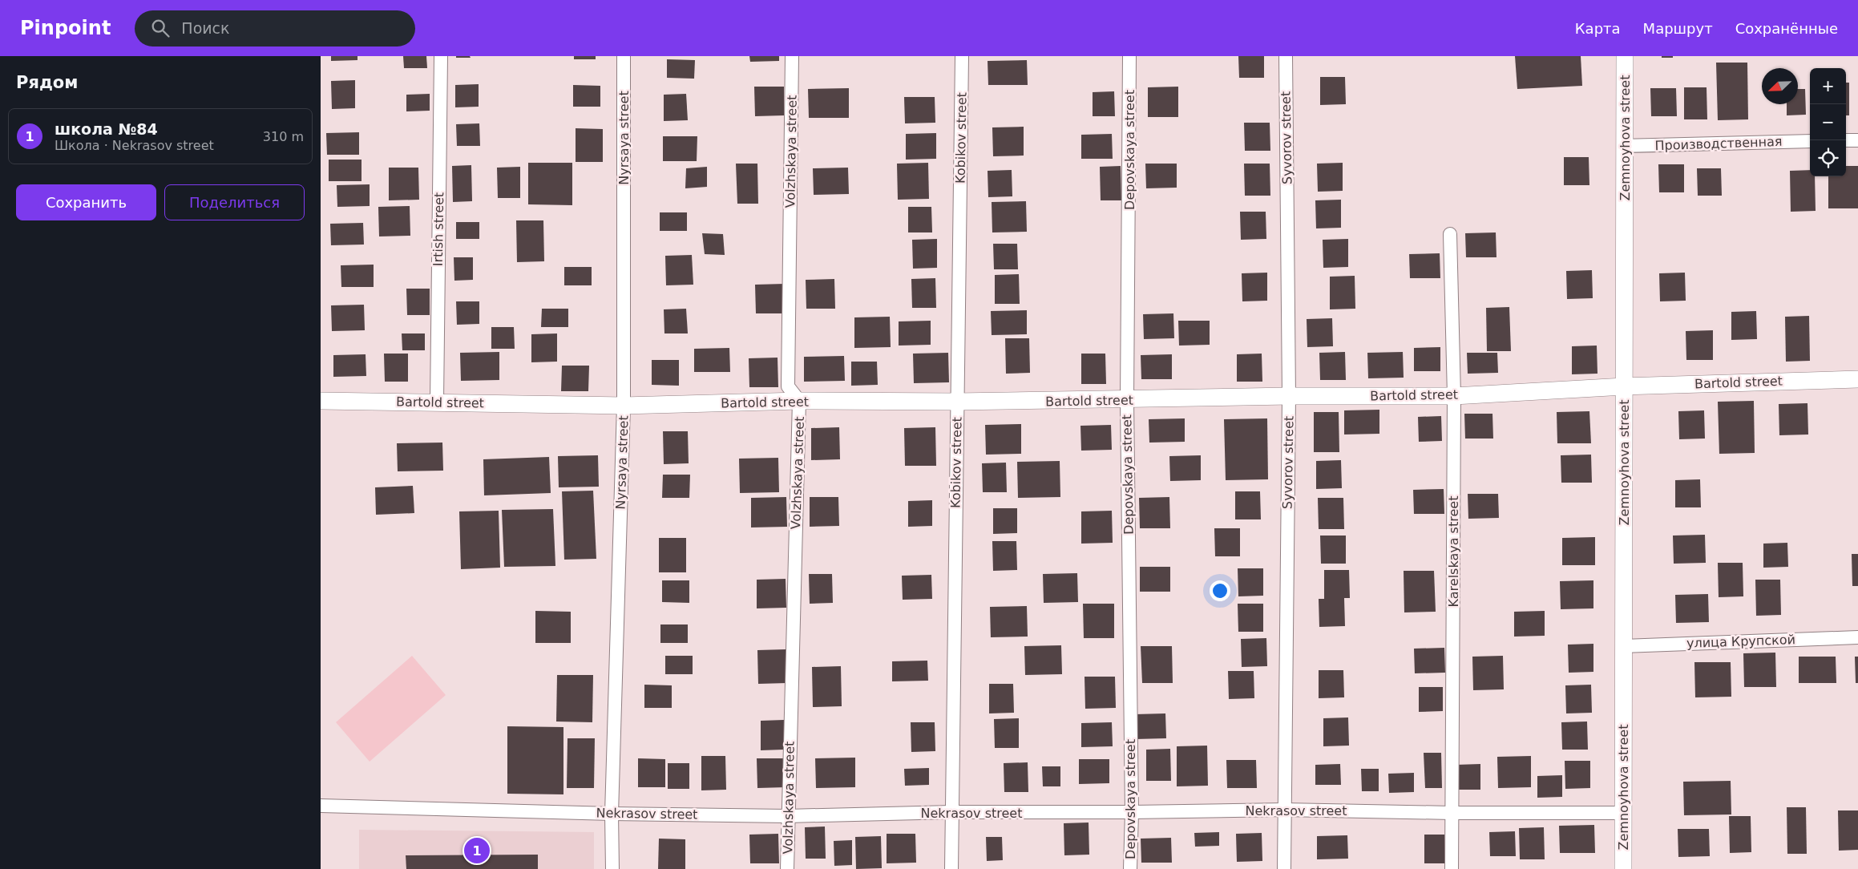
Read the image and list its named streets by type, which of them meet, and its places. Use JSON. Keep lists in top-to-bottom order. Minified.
{"streets":{"street":["Nyrsaya street","Kobikov street","Syvorov street","Zemnoyhova street","Производственная","Depovskaya street","Volzhskaya street","Irtish street","Bartold street","Karelskaya street","улица Крупской","Nekrasov street"]},"crossings":[["Nyrsaya street","Bartold street"],["Nyrsaya street","Nekrasov street"],["Kobikov street","Bartold street"],["Kobikov street","Nekrasov street"],["Syvorov street","Bartold street"],["Syvorov street","Nekrasov street"],["Zemnoyhova street","Производственная"],["Zemnoyhova street","Bartold street"],["Zemnoyhova street","улица Крупской"],["Zemnoyhova street","Nekrasov street"],["Depovskaya street","Bartold street"],["Depovskaya street","Nekrasov street"],["Volzhskaya street","Bartold street"],["Volzhskaya street","Nekrasov street"],["Irtish street","Bartold street"],["Bartold street","Karelskaya street"],["Karelskaya street","Nekrasov street"]],"north":"bottom left","page":{"header":"Pinpoint","search":"Поиск","nav":["Карта","Маршрут","Сохранённые"],"heading":"Рядом","map_buttons":["+","−"],"list":[{"mark":"1","name":"школа №84","note":"Школа · Nekrasov street","value":"310 m"}],"buttons":["Сохранить","Поделиться"],"pins":"1"}}
